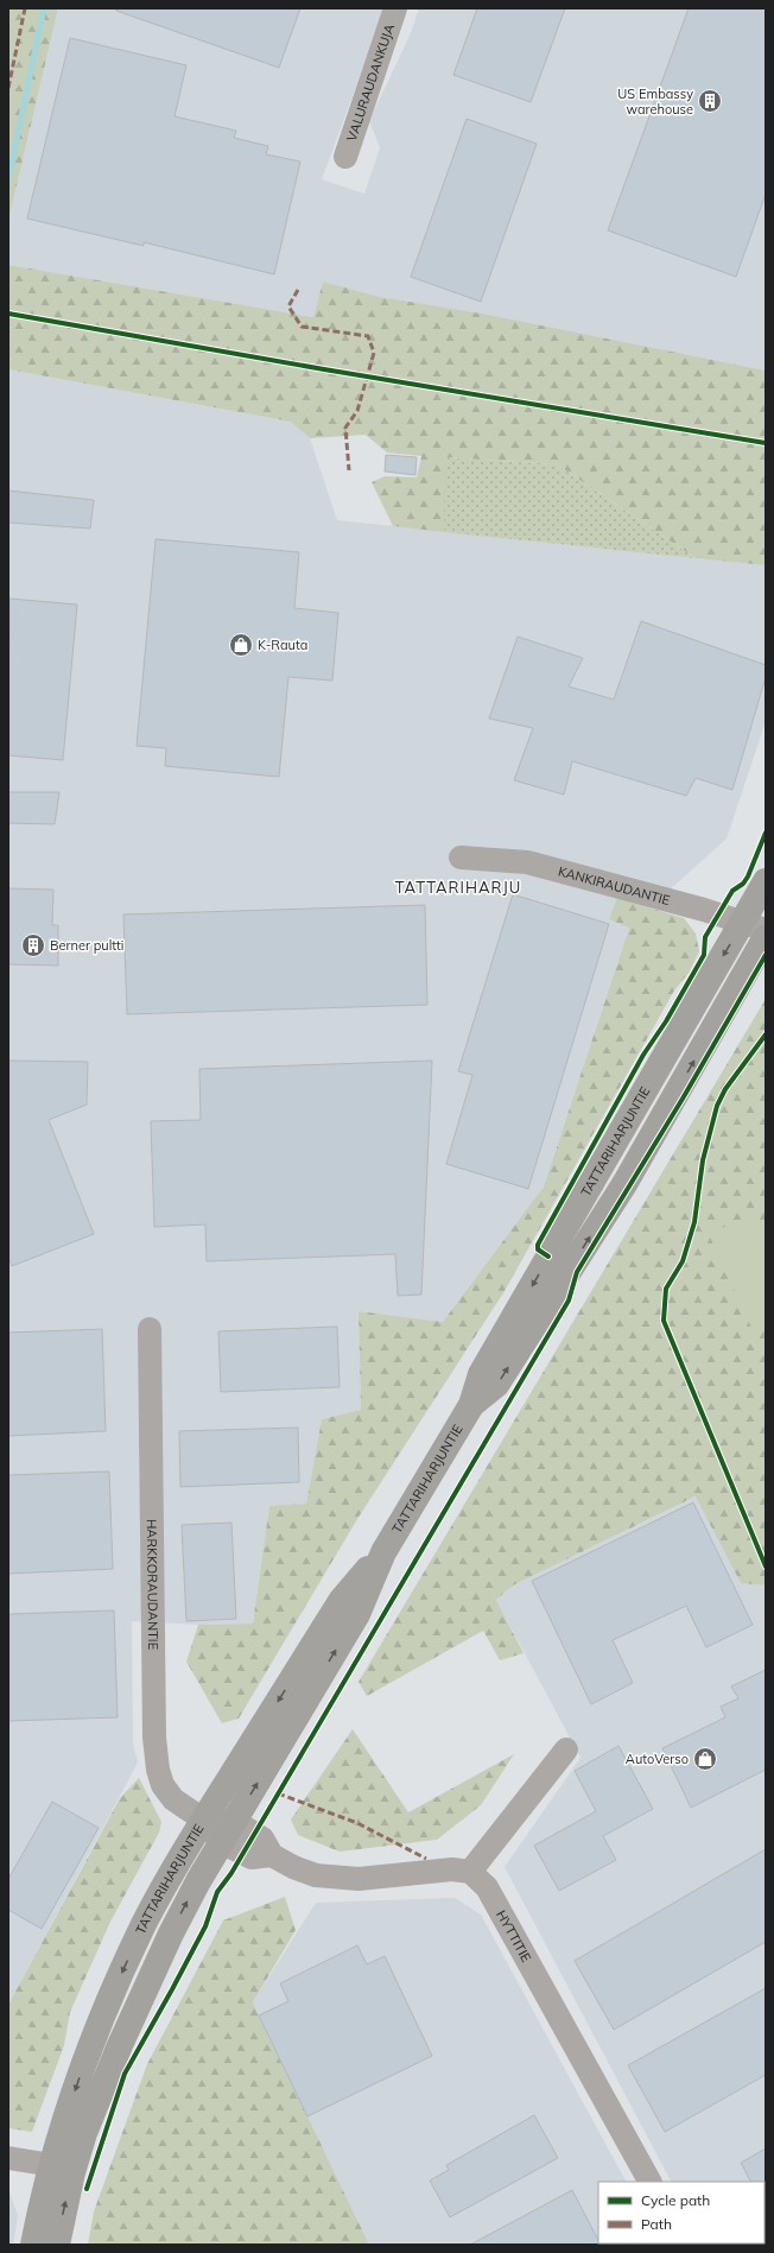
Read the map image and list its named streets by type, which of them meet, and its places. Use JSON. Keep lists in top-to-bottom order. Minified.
{"streets":{"main road":["TATTARIHARJUNTIE"],"street":["VALURAUDANKUJA","KANKIRAUDANTIE","HARKKORAUDANTIE","HYTTITIE"]},"crossings":[["KANKIRAUDANTIE","TATTARIHARJUNTIE"],["TATTARIHARJUNTIE","HARKKORAUDANTIE"]],"districts":["TATTARIHARJU"],"places":{"building":["US Embassy warehouse","Berner pultti"],"shop":["K-Rauta","AutoVerso"]},"legend":["Cycle path","Path"]}
